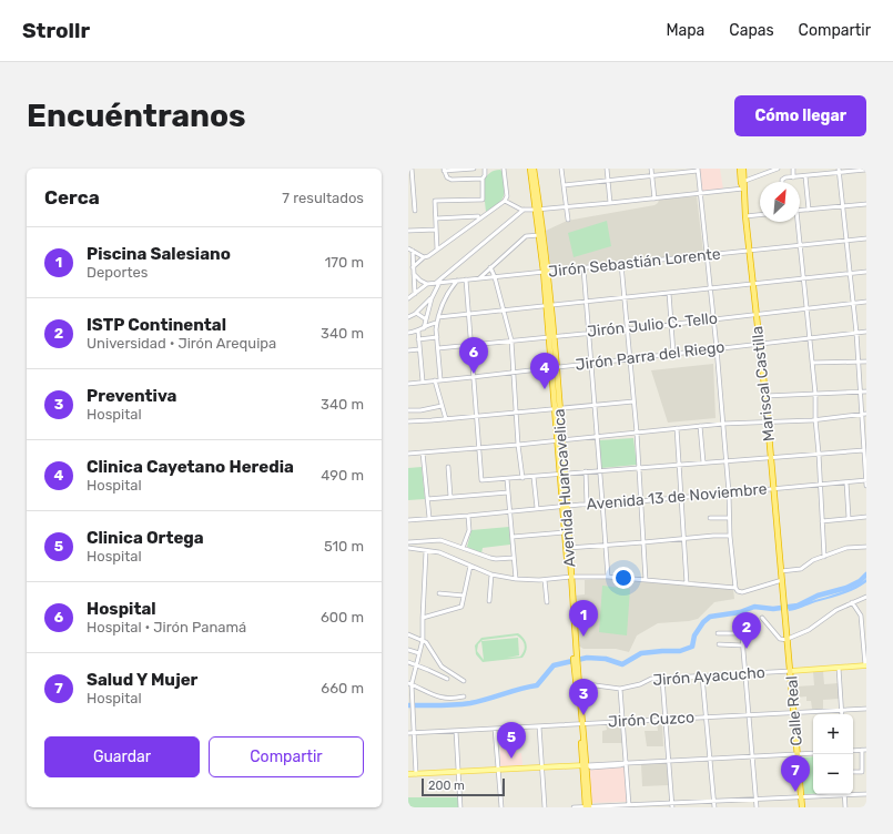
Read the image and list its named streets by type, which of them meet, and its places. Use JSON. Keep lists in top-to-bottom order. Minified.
{"streets":{"highway":["Mariscal Castilla","Avenida Huancavelica","Calle Real"],"main road":["Jirón Ayacucho"],"street":["Jirón Sebastián Lorente","Jirón Julio C. Tello","Jirón Parra del Riego","Avenida 13 de Noviembre","Jirón Cuzco"]},"crossings":[["Jirón Sebastián Lorente","Mariscal Castilla"],["Jirón Sebastián Lorente","Avenida Huancavelica"],["Jirón Julio C. Tello","Mariscal Castilla"],["Jirón Julio C. Tello","Avenida Huancavelica"],["Jirón Parra del Riego","Mariscal Castilla"],["Jirón Parra del Riego","Avenida Huancavelica"],["Mariscal Castilla","Avenida 13 de Noviembre"],["Mariscal Castilla","Calle Real"],["Avenida Huancavelica","Avenida 13 de Noviembre"],["Avenida Huancavelica","Jirón Ayacucho"],["Avenida Huancavelica","Jirón Cuzco"],["Jirón Ayacucho","Calle Real"],["Calle Real","Jirón Cuzco"]],"scale_bar":"200 m","north":"top right","page":{"header":"Strollr","nav":["Mapa","Capas","Compartir"],"buttons":["Cómo llegar",["Guardar","Compartir"]],"title":"Encuéntranos","heading":["Cerca","7 resultados"],"list":[{"mark":"1","name":"Piscina Salesiano","note":"Deportes","value":"170 m"},{"mark":"2","name":"ISTP Continental","note":"Universidad · Jirón Arequipa","value":"340 m"},{"mark":"3","name":"Preventiva","note":"Hospital","value":"340 m"},{"mark":"4","name":"Clinica Cayetano Heredia","note":"Hospital","value":"490 m"},{"mark":"5","name":"Clinica Ortega","note":"Hospital","value":"510 m"},{"mark":"6","name":"Hospital","note":"Hospital · Jirón Panamá","value":"600 m"},{"mark":"7","name":"Salud Y Mujer","note":"Hospital","value":"660 m"}],"pins":["6","4","1","2","3","5","7"],"map_buttons":["+","−"],"scale":"200 m"}}
